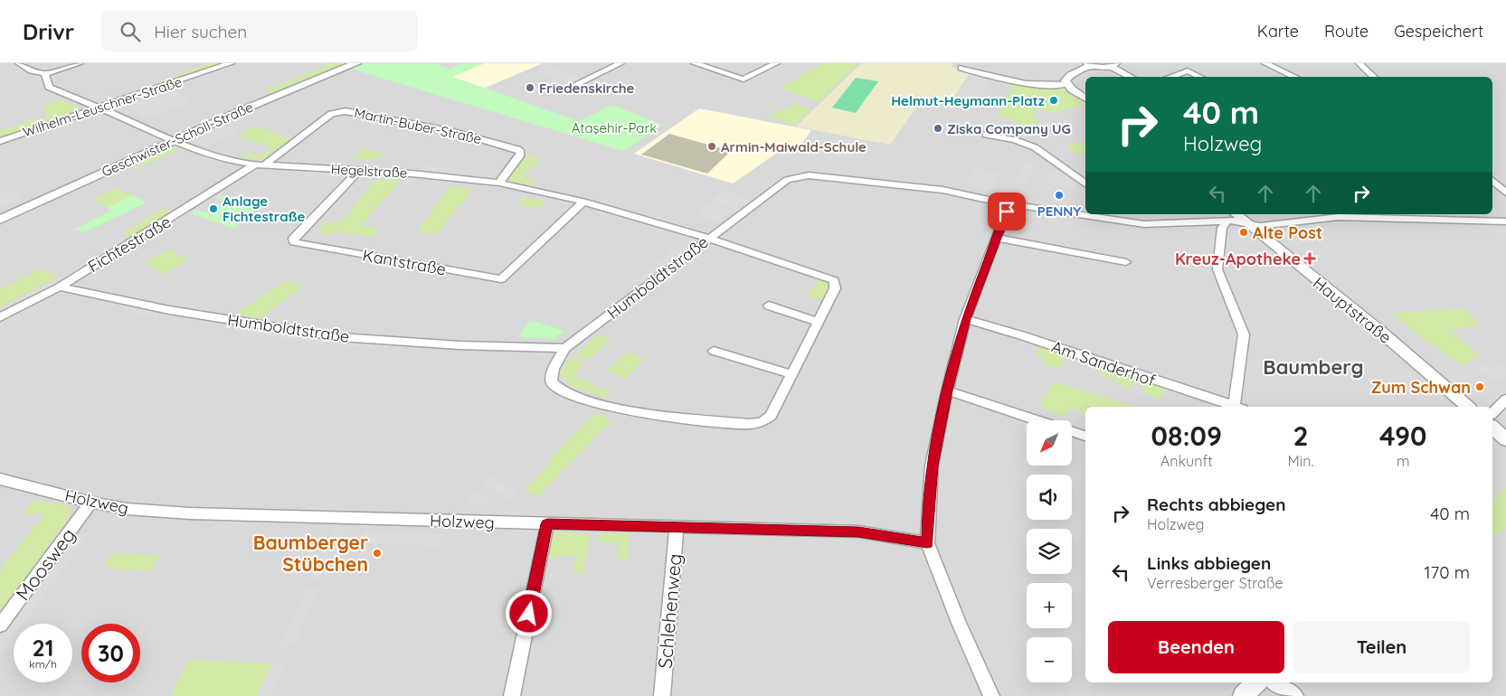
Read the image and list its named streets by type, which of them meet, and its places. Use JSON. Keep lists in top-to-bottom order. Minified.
{"streets":{"street":["Wilhelm-Leuschner-Straße","Martin-Buber-Straße","Geschwister-Scholl-Straße","Hegelstraße","Fichtestraße","Kantstraße","Humboldtstraße","Hauptstraße","Am Sanderhof","Holzweg","Moosweg","Schlehenweg"]},"crossings":[["Wilhelm-Leuschner-Straße","Hegelstraße"],["Martin-Buber-Straße","Hegelstraße"],["Martin-Buber-Straße","Fichtestraße"],["Geschwister-Scholl-Straße","Hegelstraße"],["Hegelstraße","Fichtestraße"],["Hegelstraße","Kantstraße"],["Hegelstraße","Humboldtstraße"],["Fichtestraße","Humboldtstraße"],["Humboldtstraße","Hauptstraße"],["Holzweg","Moosweg"],["Holzweg","Schlehenweg"]],"districts":["Baumberg"],"parks":["Ataşehir-Park"],"places":{"other":["Friedenskirche","Helmut-Heymann-Platz","Ziska Company UG","Armin-Maiwald-Schule","PENNY","Anlage Fichtestraße","Alte Post","Zum Schwan","Baumberger Stübchen"],"health":["Kreuz-Apotheke"]},"north":"bottom left","page":{"header":"Drivr","search":"Hier suchen","nav":["Karte","Route","Gespeichert"],"turn":["40 m","Holzweg"],"eta":["08:09","Ankunft","2","Min.","490","m"],"map_buttons":["+","−"],"list":[{"name":"Rechts abbiegen","note":"Holzweg","value":"40 m"},{"name":"Links abbiegen","note":"Verresberger Straße","value":"170 m"}],"buttons":["Beenden","Teilen"],"speed":"21 km/h","limit":"30"}}
